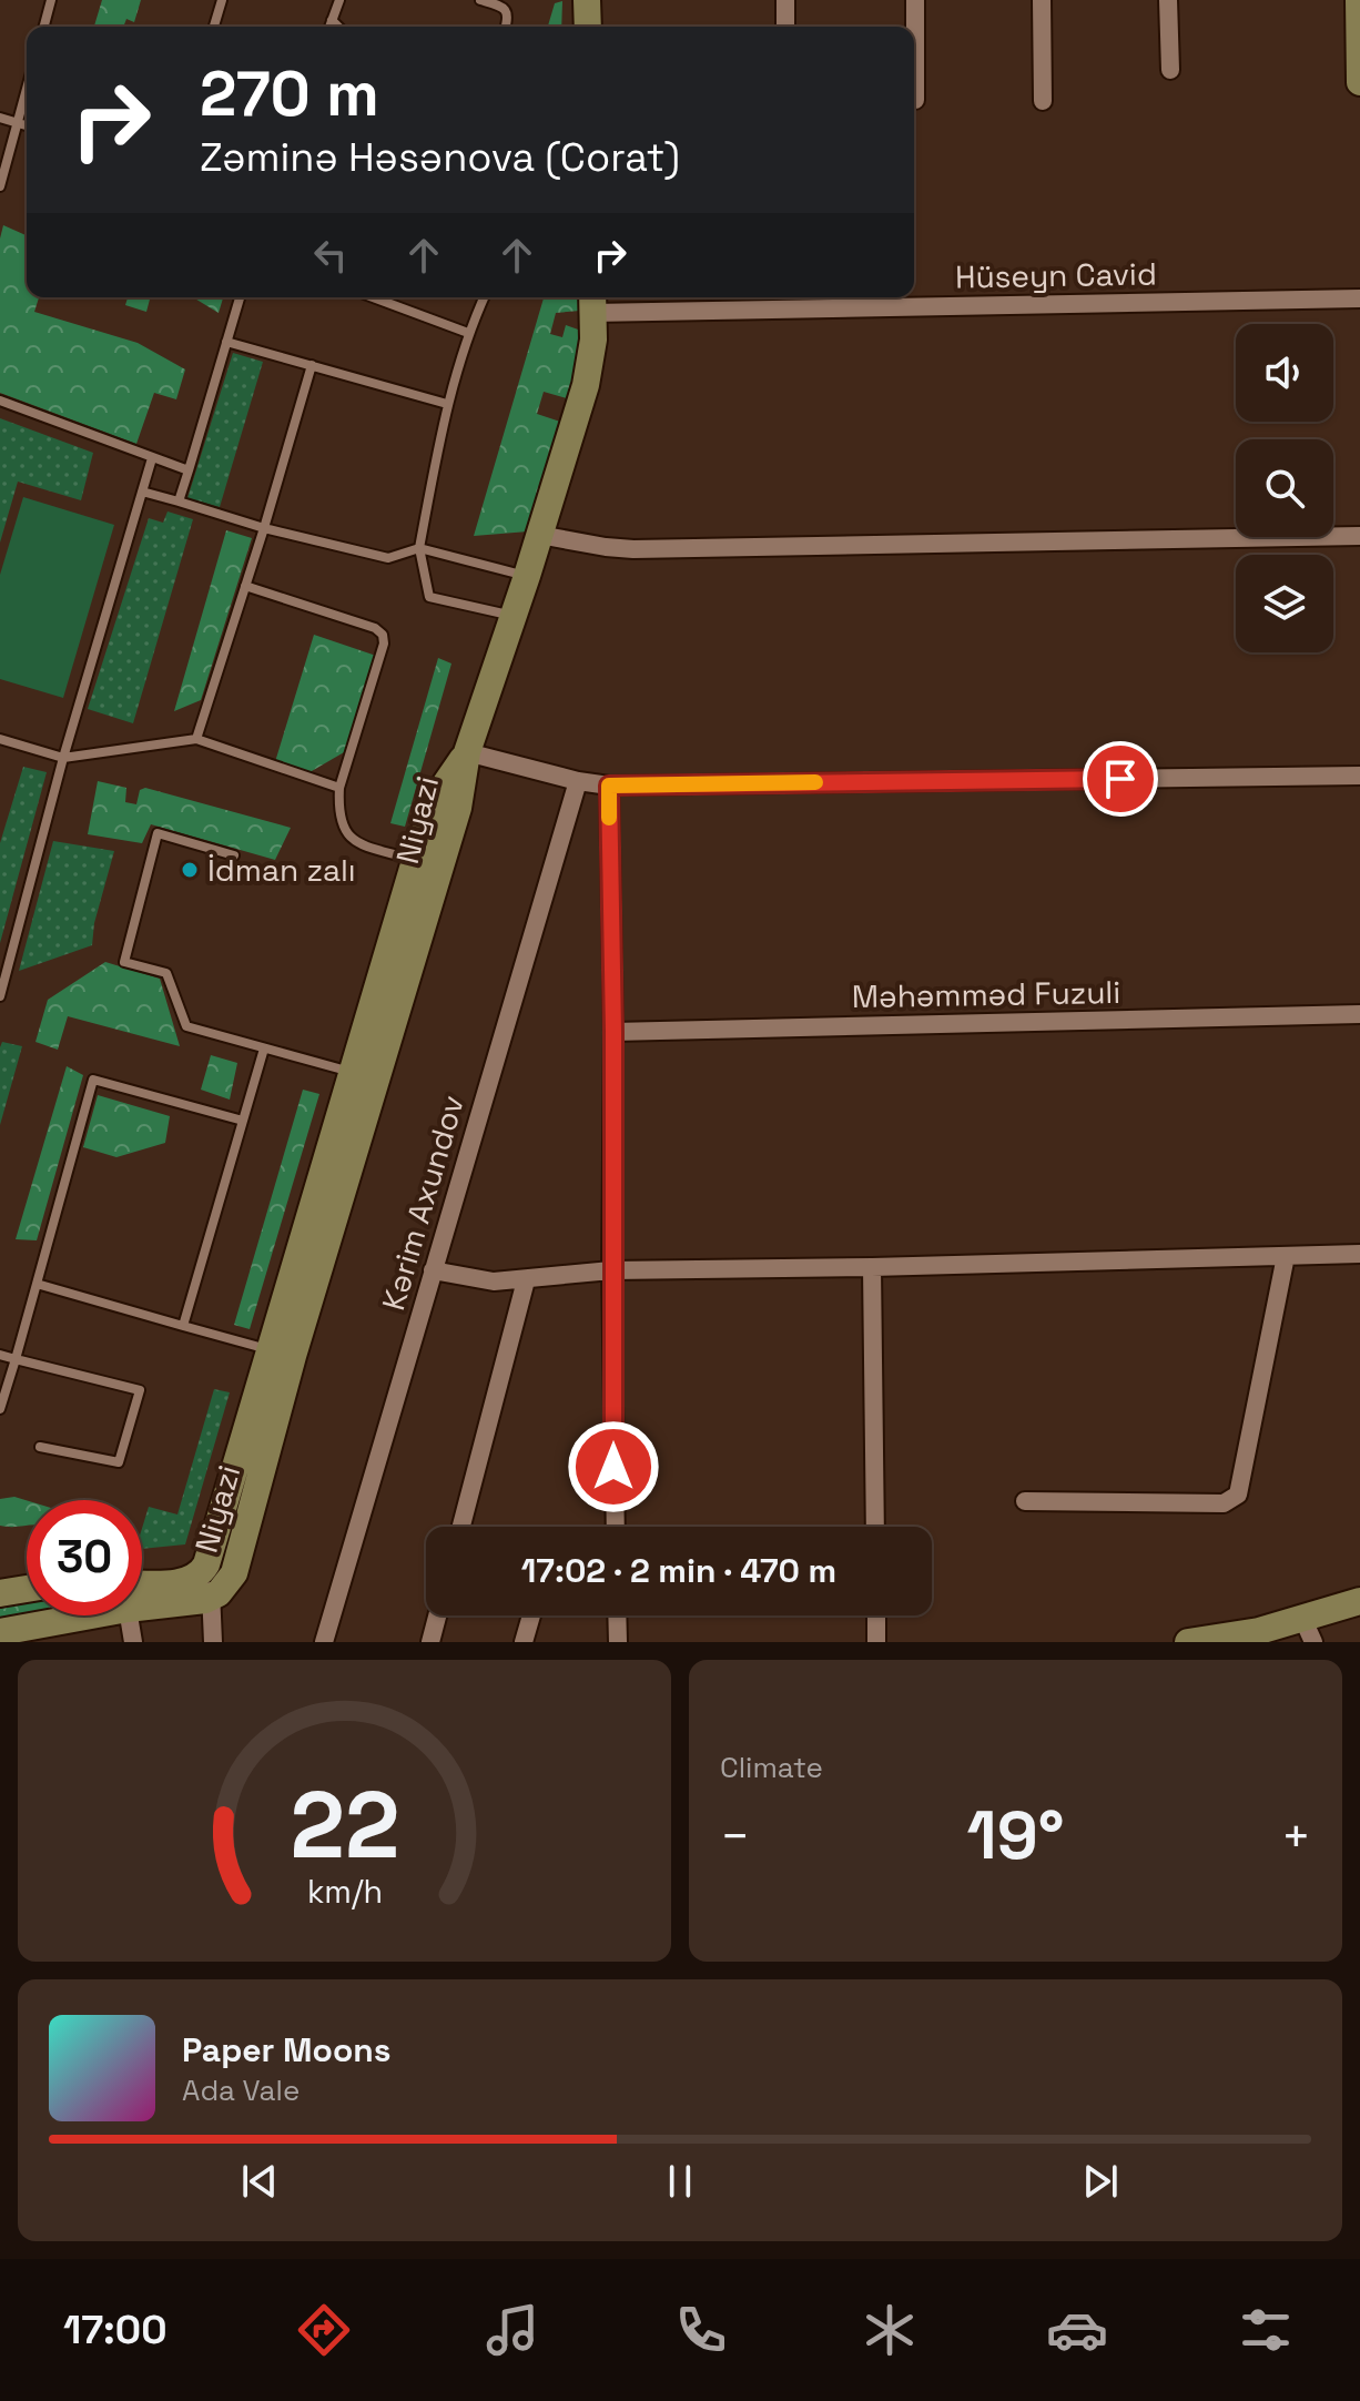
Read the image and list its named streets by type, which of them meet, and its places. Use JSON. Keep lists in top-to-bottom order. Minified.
{"streets":{"main road":["Niyazi"],"street":["Hüseyn Cavid","Məhəmməd Fuzuli","Kərim Axundov"]},"places":["İdman zalı"],"page":{"turn":["270 m","Zəminə Həsənova (Corat)"],"limit":"30","trip":"17:02 · 2 min · 470 m","tile":"Climate","heat":["−","19°","+"],"song":["Paper Moons","Ada Vale"],"tabs":"17:00","gauge":["22","km/h"]}}
